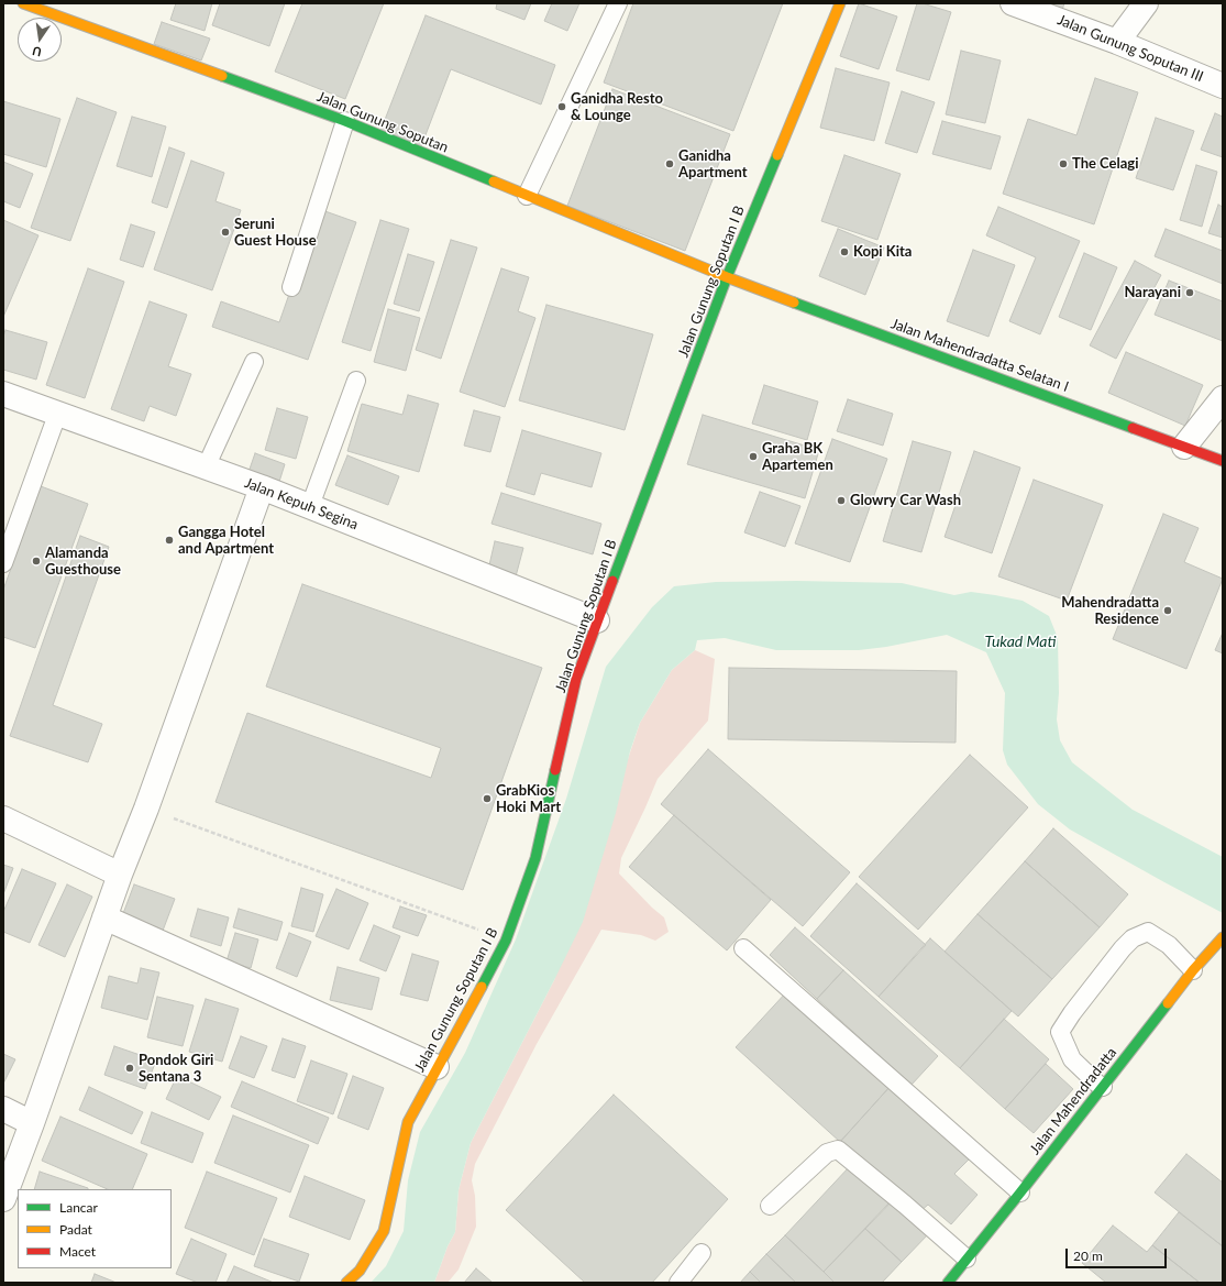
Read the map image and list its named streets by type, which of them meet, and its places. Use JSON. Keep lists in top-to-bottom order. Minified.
{"streets":{"street":["Jalan Gunung Soputan III","Jalan Gunung Soputan","Jalan Gunung Soputan I B","Jalan Mahendradatta Selatan I","Jalan Kepuh Segina","Jalan Mahendradatta"]},"crossings":[["Jalan Gunung Soputan","Jalan Gunung Soputan I B"],["Jalan Gunung Soputan","Jalan Mahendradatta Selatan I"],["Jalan Gunung Soputan I B","Jalan Mahendradatta Selatan I"],["Jalan Gunung Soputan I B","Jalan Kepuh Segina"]],"water":["Tukad Mati"],"places":["Ganidha Resto & Lounge","Ganidha Apartment","The Celagi","Seruni Guest House","Kopi Kita","Narayani","Graha BK Apartemen","Glowry Car Wash","Gangga Hotel and Apartment","Alamanda Guesthouse","Mahendradatta Residence","GrabKios Hoki Mart","Pondok Giri Sentana 3"],"legend":["Lancar","Padat","Macet"],"scale_bar":"20 m","north":"bottom"}
